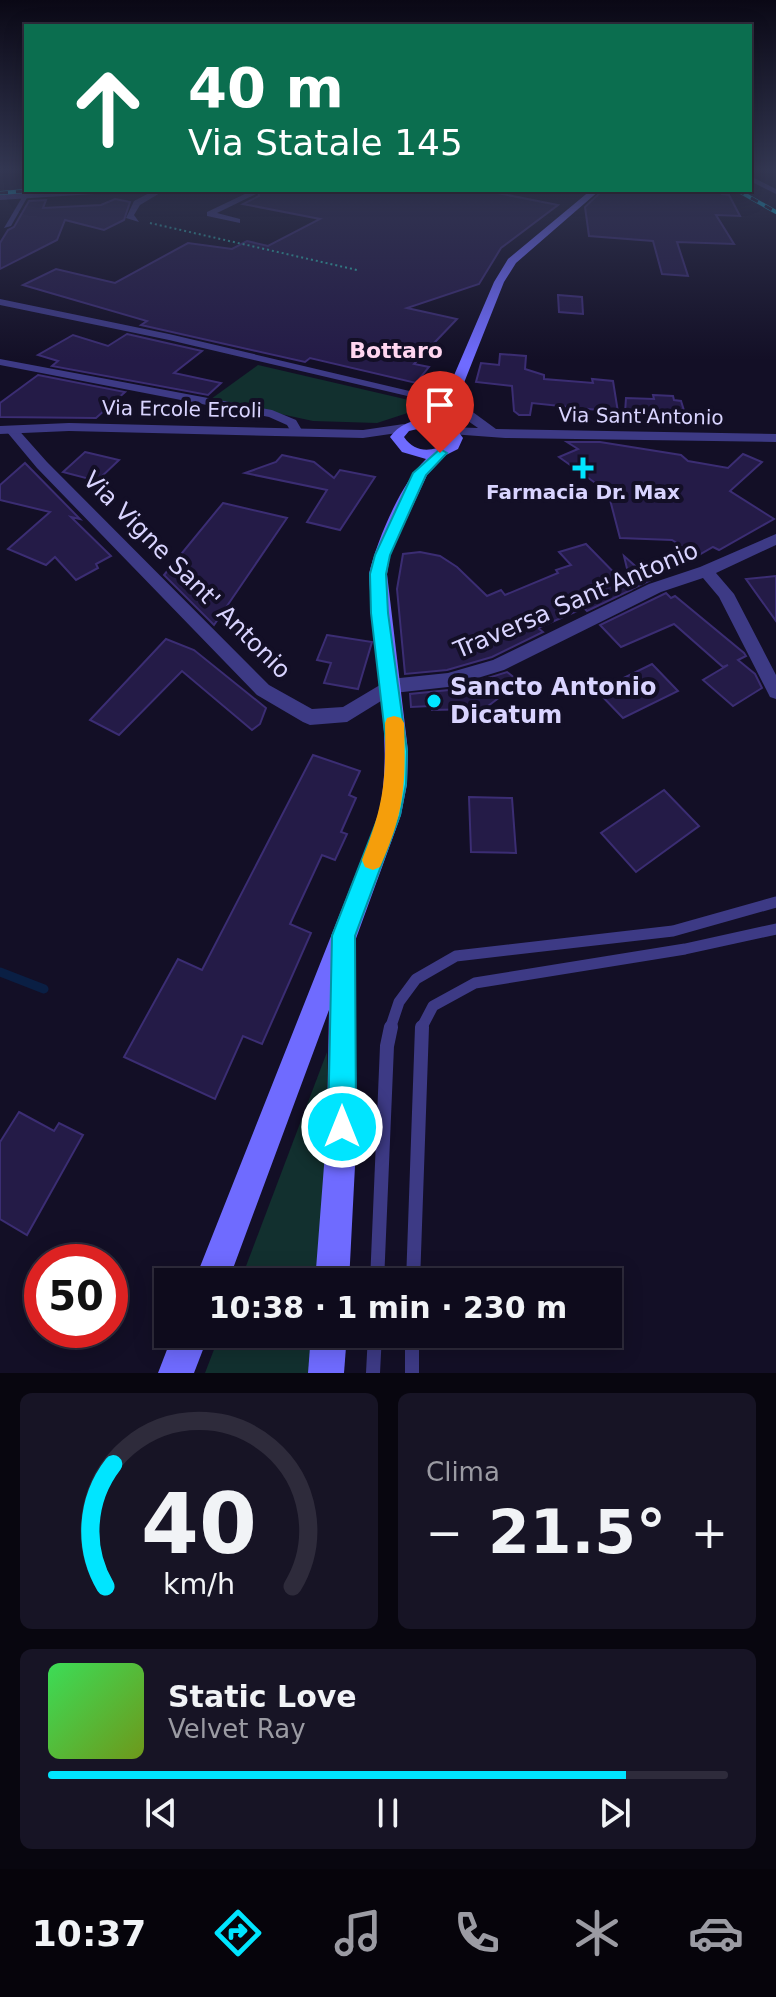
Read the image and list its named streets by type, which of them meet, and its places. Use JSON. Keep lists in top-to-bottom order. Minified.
{"streets":{"street":["Via Ercole Ercoli","Via Sant'Antonio","Via Vigne Sant' Antonio","Traversa Sant'Antonio"]},"crossings":[["Via Ercole Ercoli","Via Vigne Sant' Antonio"],["Via Vigne Sant' Antonio","Traversa Sant'Antonio"]],"districts":["Bottaro"],"places":{"health":["Farmacia Dr. Max"],"other":["Sancto Antonio Dicatum"]},"page":{"turn":["40 m","Via Statale 145"],"limit":"50","trip":"10:38 · 1 min · 230 m","tile":"Clima","heat":["−","21.5°","+"],"song":["Static Love","Velvet Ray"],"tabs":"10:37","gauge":["40","km/h"]}}
